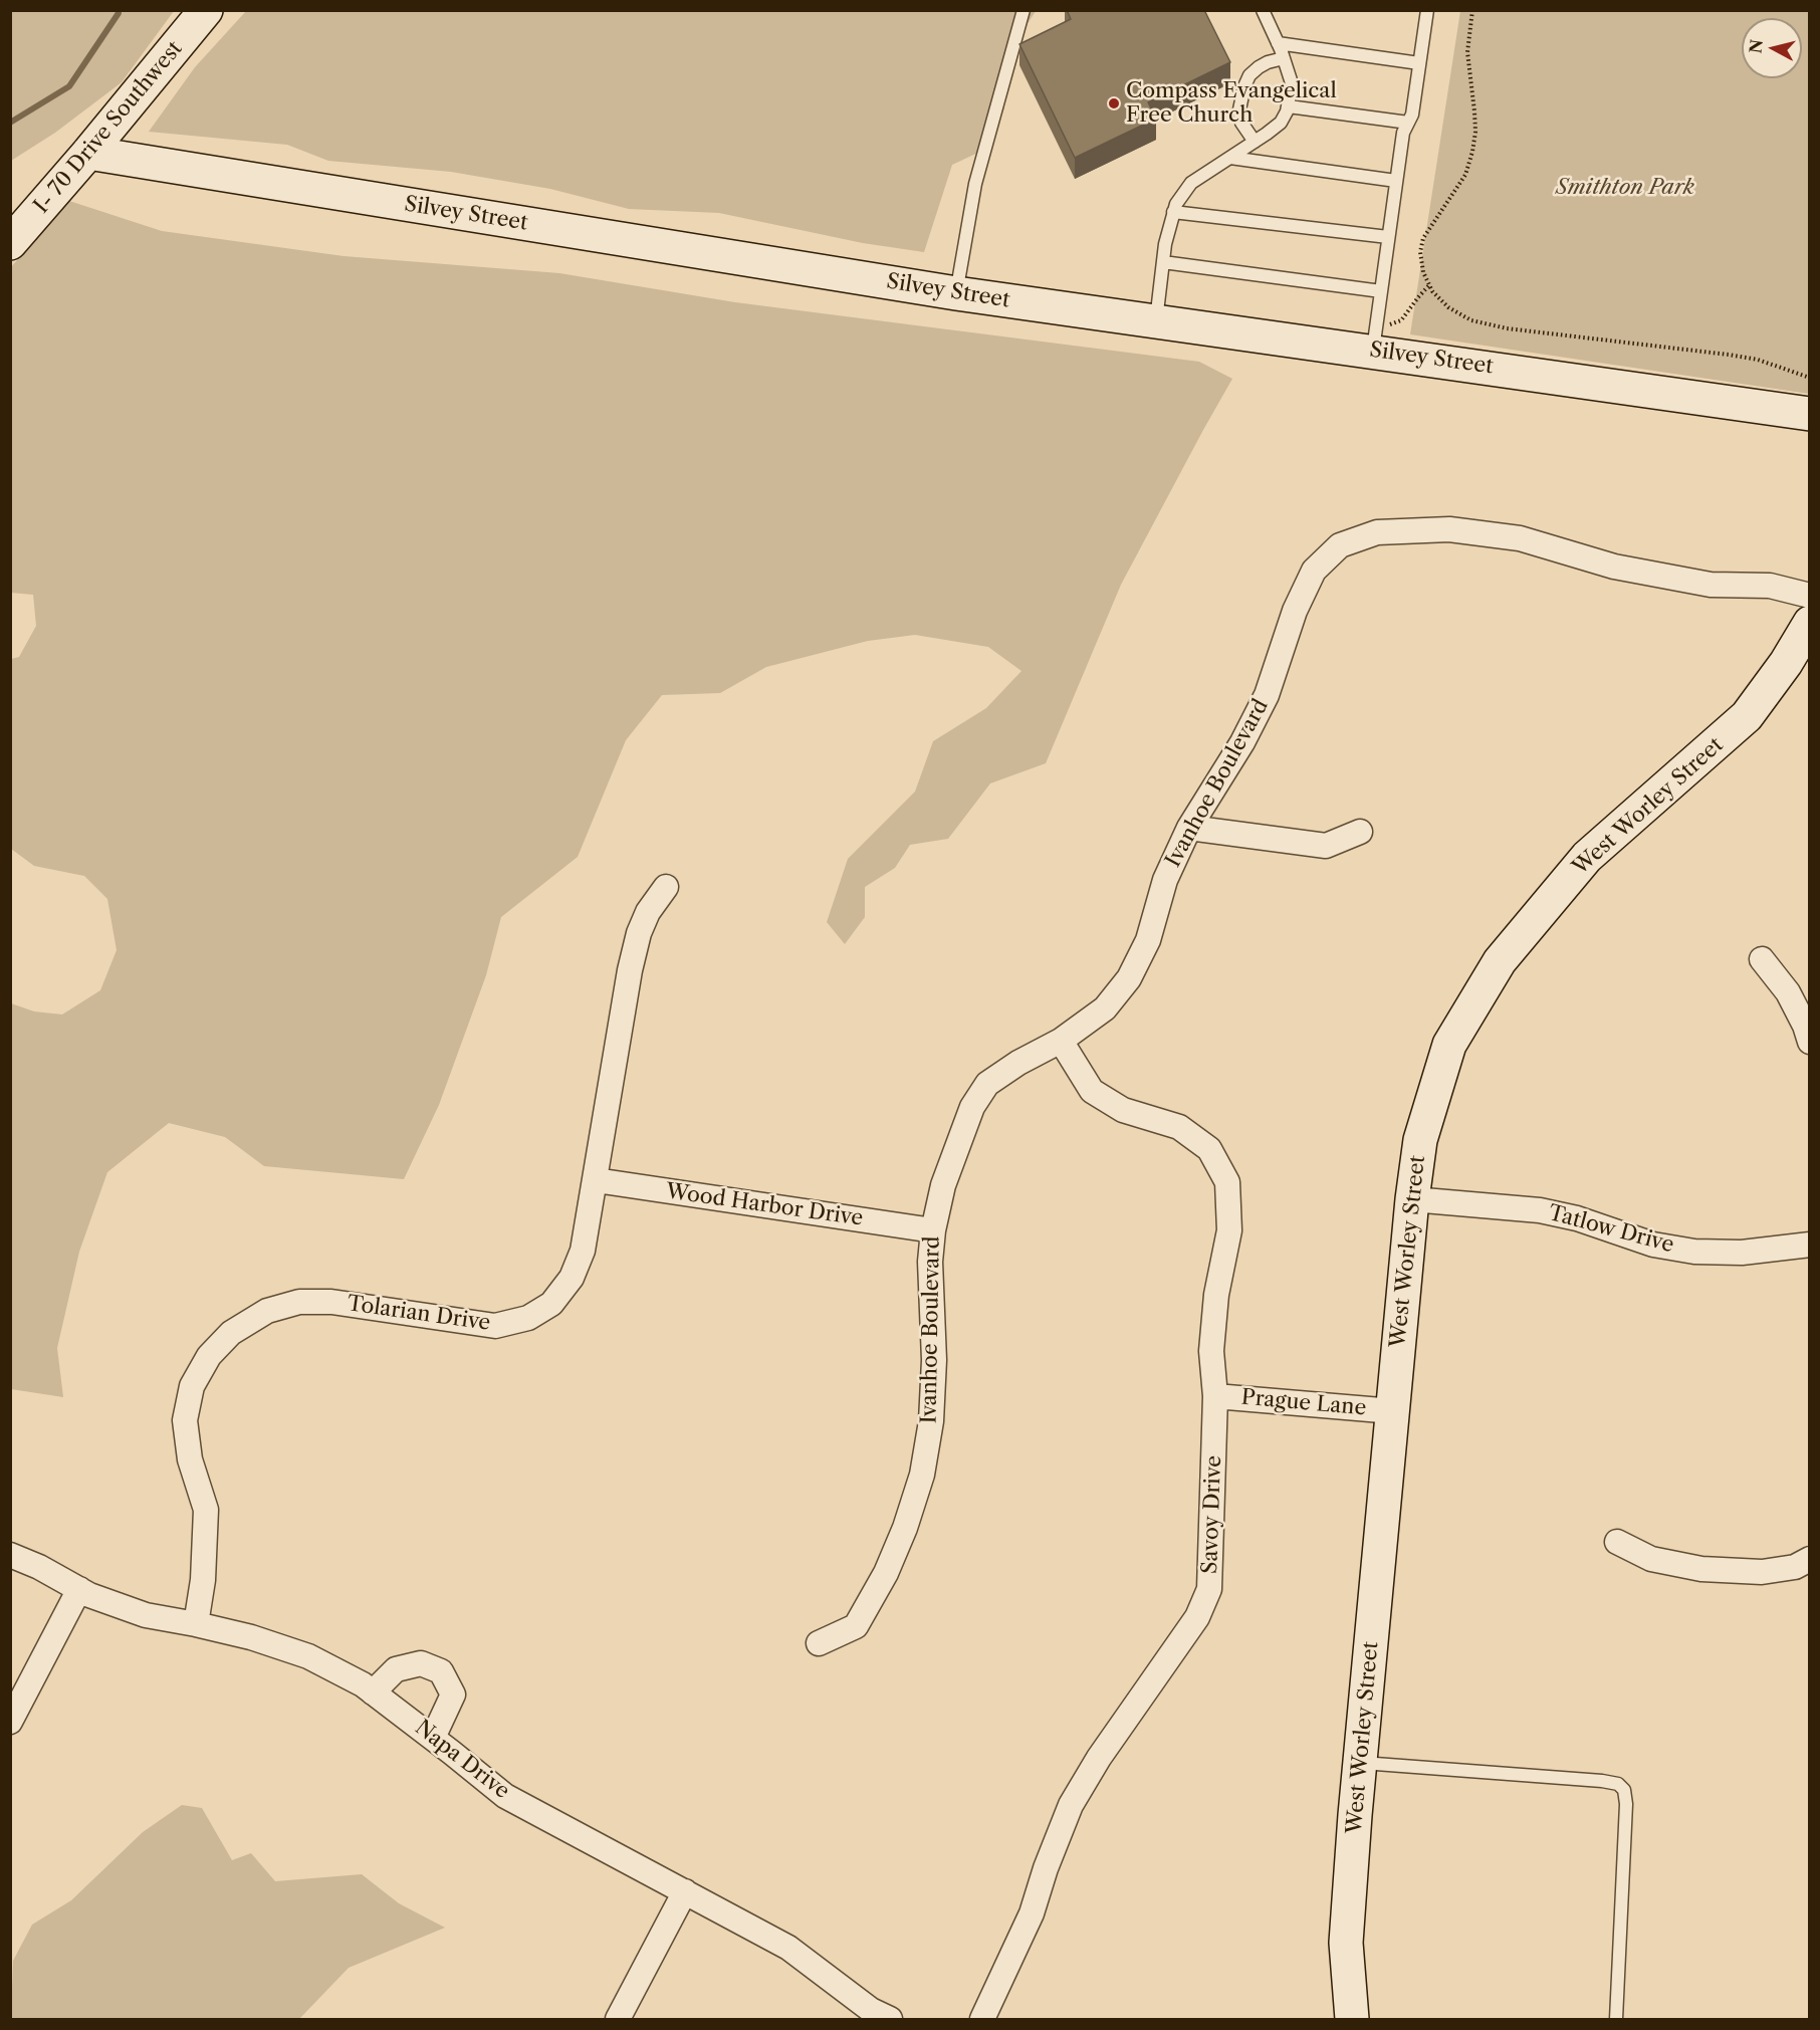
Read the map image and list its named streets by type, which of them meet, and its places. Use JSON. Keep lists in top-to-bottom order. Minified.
{"streets":{"street":["I- 70 Drive Southwest","Silvey Street","Ivanhoe Boulevard","West Worley Street","Wood Harbor Drive","Tatlow Drive","Tolarian Drive","Prague Lane","Savoy Drive","Napa Drive"]},"crossings":[["I- 70 Drive Southwest","Silvey Street"],["Ivanhoe Boulevard","Wood Harbor Drive"],["Ivanhoe Boulevard","Savoy Drive"],["West Worley Street","Tatlow Drive"],["West Worley Street","Prague Lane"],["Wood Harbor Drive","Tolarian Drive"],["Tolarian Drive","Napa Drive"],["Prague Lane","Savoy Drive"]],"parks":["Smithton Park"],"places":["Compass Evangelical Free Church"],"north":"left"}
